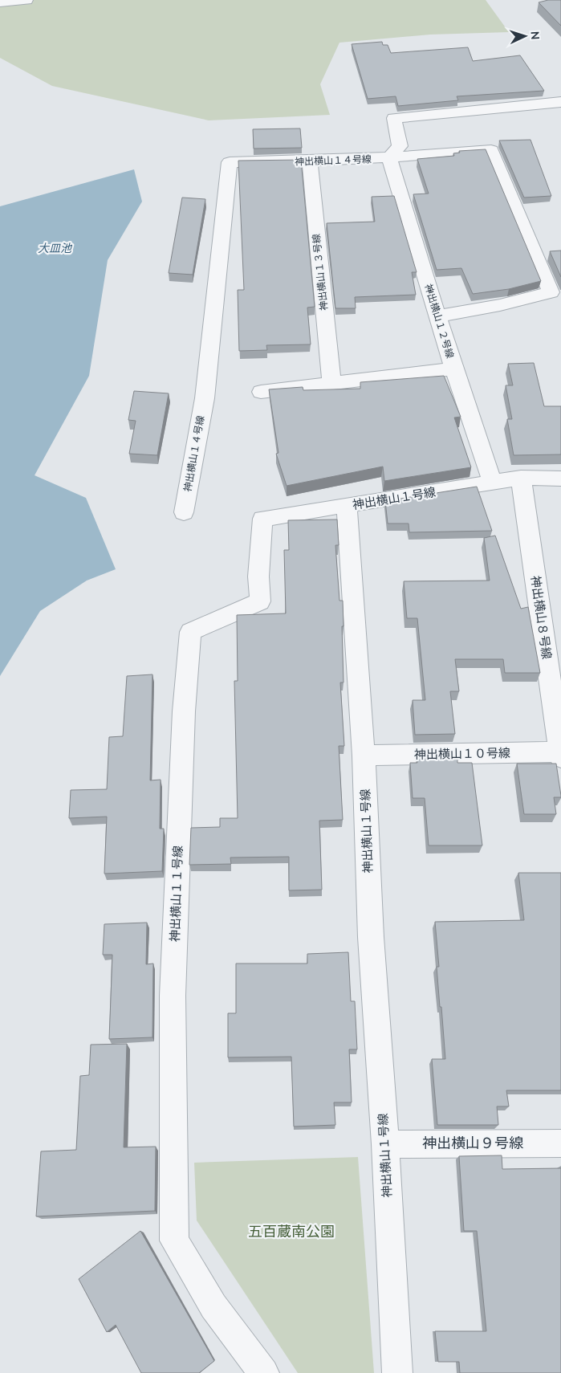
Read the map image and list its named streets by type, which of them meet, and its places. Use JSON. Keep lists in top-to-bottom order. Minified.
{"streets":{"street":["神出横山１４号線","神出横山１３号線","神出横山１２号線","神出横山１号線","神出横山８号線","神出横山１０号線","神出横山１１号線","神出横山９号線"]},"crossings":[["神出横山１４号線","神出横山１３号線"],["神出横山１４号線","神出横山１２号線"],["神出横山１２号線","神出横山１号線"],["神出横山１号線","神出横山８号線"],["神出横山１号線","神出横山１０号線"],["神出横山１号線","神出横山１１号線"],["神出横山１号線","神出横山９号線"],["神出横山８号線","神出横山１０号線"]],"water":["大皿池"],"parks":["五百蔵南公園"],"north":"right"}
